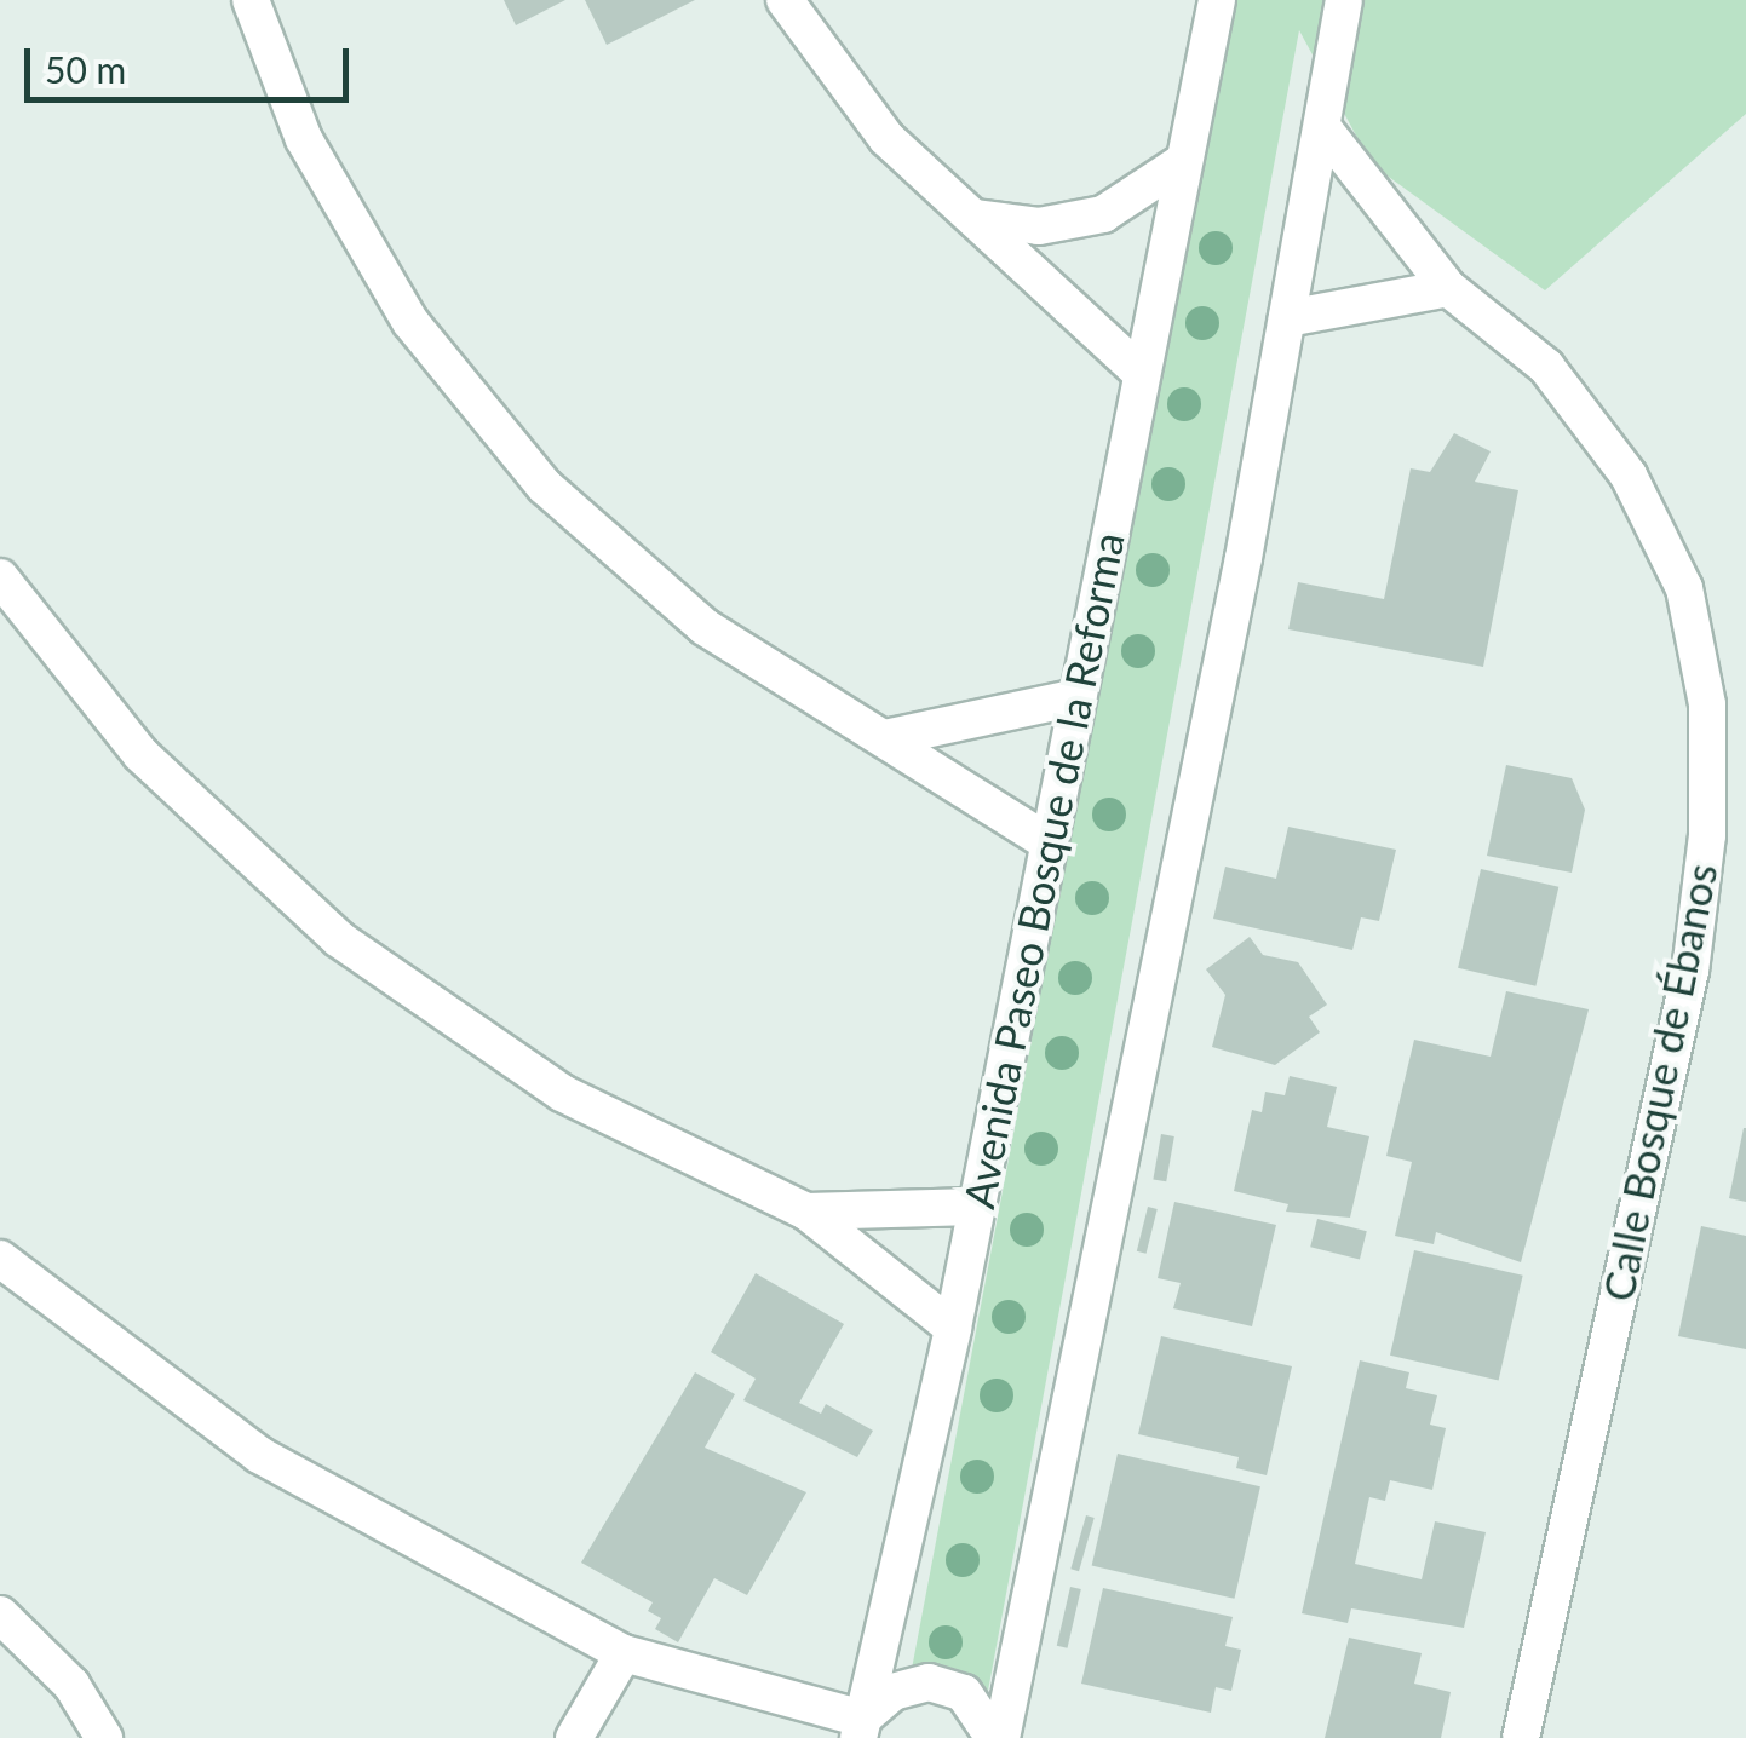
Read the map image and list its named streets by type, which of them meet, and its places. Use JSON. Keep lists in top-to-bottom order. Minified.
{"streets":{"street":["Avenida Paseo Bosque de la Reforma","Calle Bosque de Ébanos"]},"scale_bar":"50 m"}
